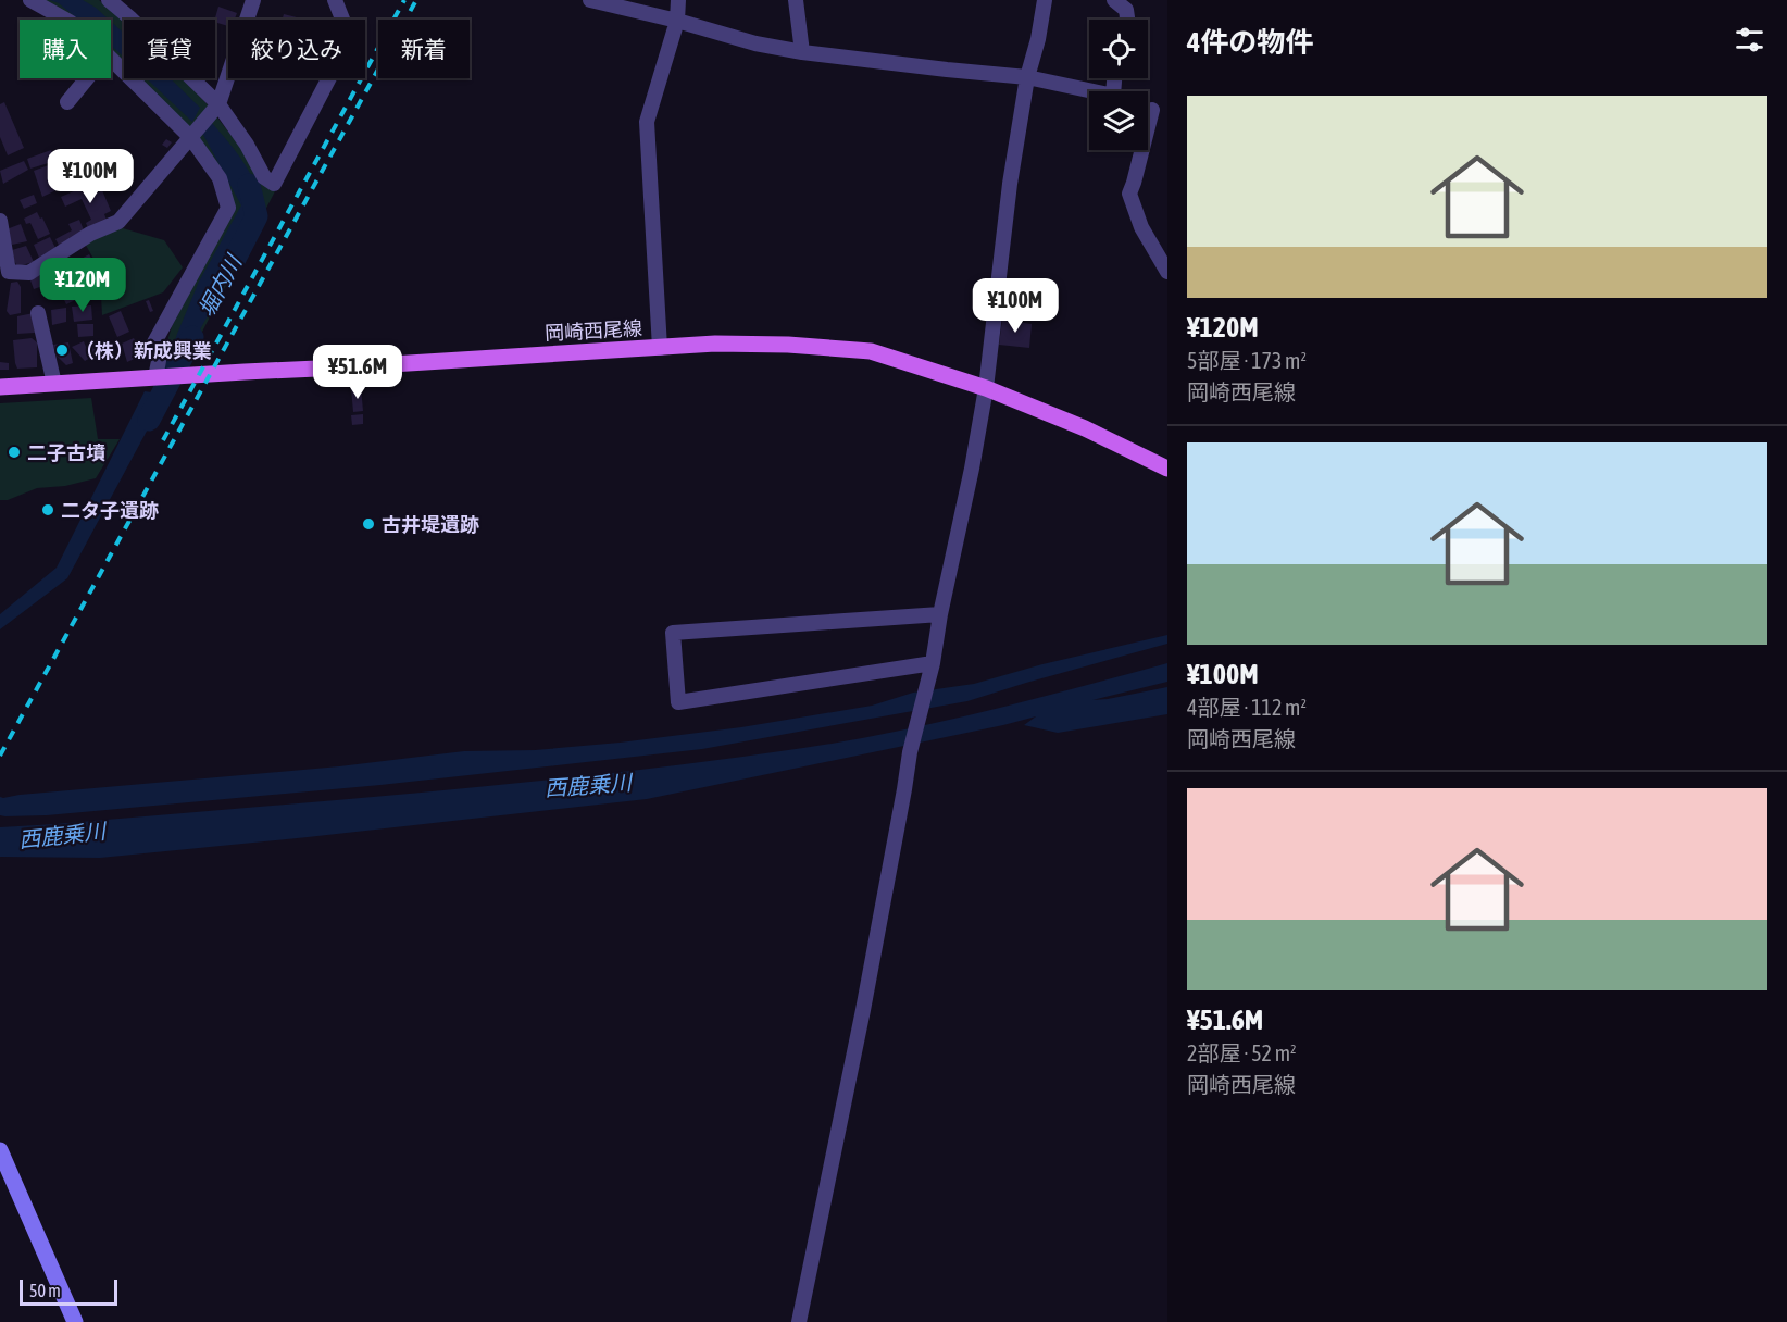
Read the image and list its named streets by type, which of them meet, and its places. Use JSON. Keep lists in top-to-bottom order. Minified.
{"streets":{"main road":["岡崎西尾線"]},"water":["堀内川","西鹿乗川"],"places":["（株）新成興業","二子古墳","二タ子遺跡","古井堤遺跡"],"scale_bar":"50 m","page":{"heading":"4件の物件","chip":["購入","賃貸","絞り込み","新着"],"list":[{"name":"¥120M","note":"5部屋 · 173 m² · 岡崎西尾線"},{"name":"¥100M","note":"4部屋 · 112 m² · 岡崎西尾線"},{"name":"¥51.6M","note":"2部屋 · 52 m² · 岡崎西尾線"}],"price":["¥100M","¥120M","¥100M","¥51.6M"],"scale":"50 m"}}
